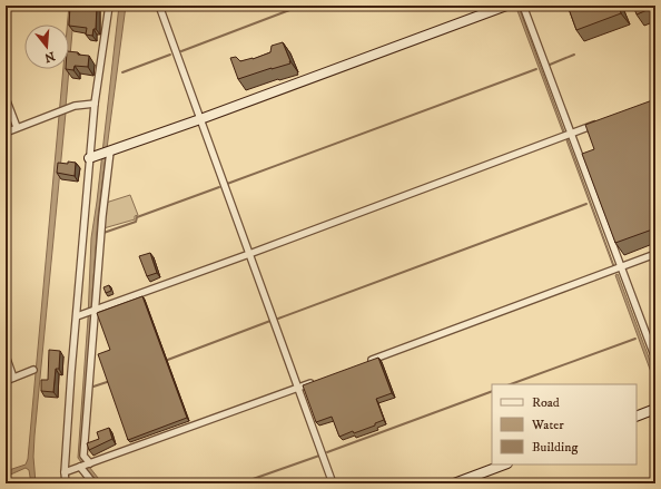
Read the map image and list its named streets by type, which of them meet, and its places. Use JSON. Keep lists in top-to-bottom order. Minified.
{"legend":["Road","Water","Building"],"north":"bottom"}
